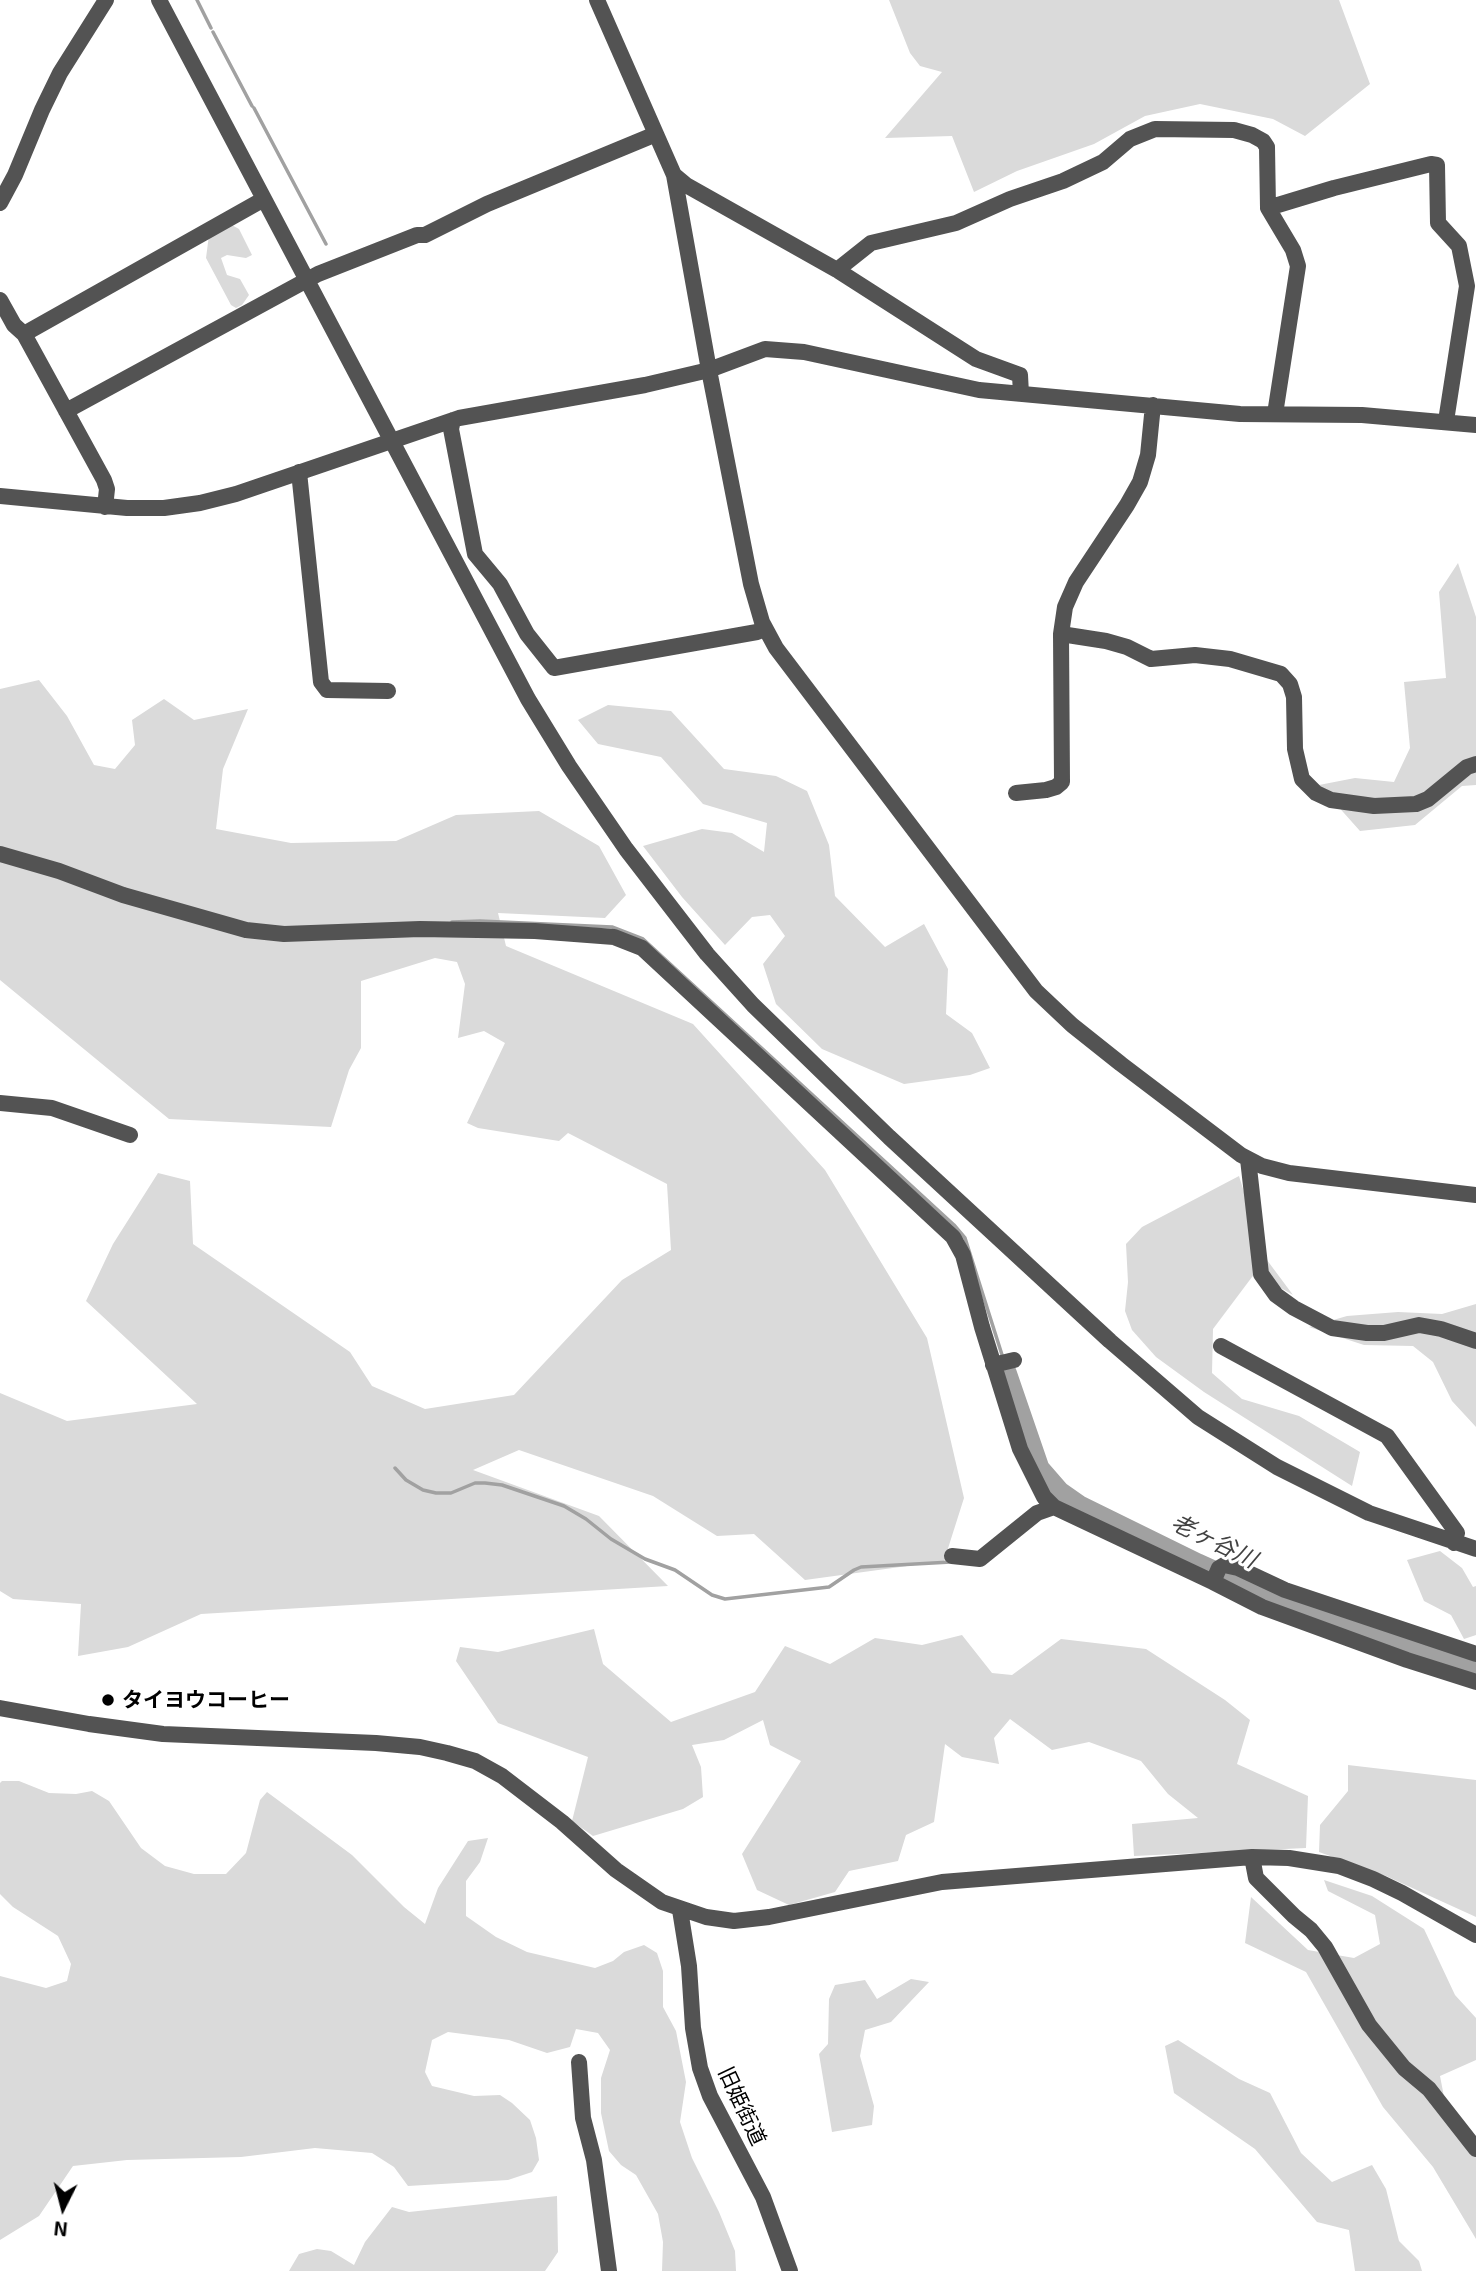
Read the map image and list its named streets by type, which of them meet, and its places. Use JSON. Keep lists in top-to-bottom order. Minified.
{"streets":{"street":["旧姫街道"]},"water":["老ヶ谷川"],"places":["タイヨウコーヒー"],"north":"bottom"}
